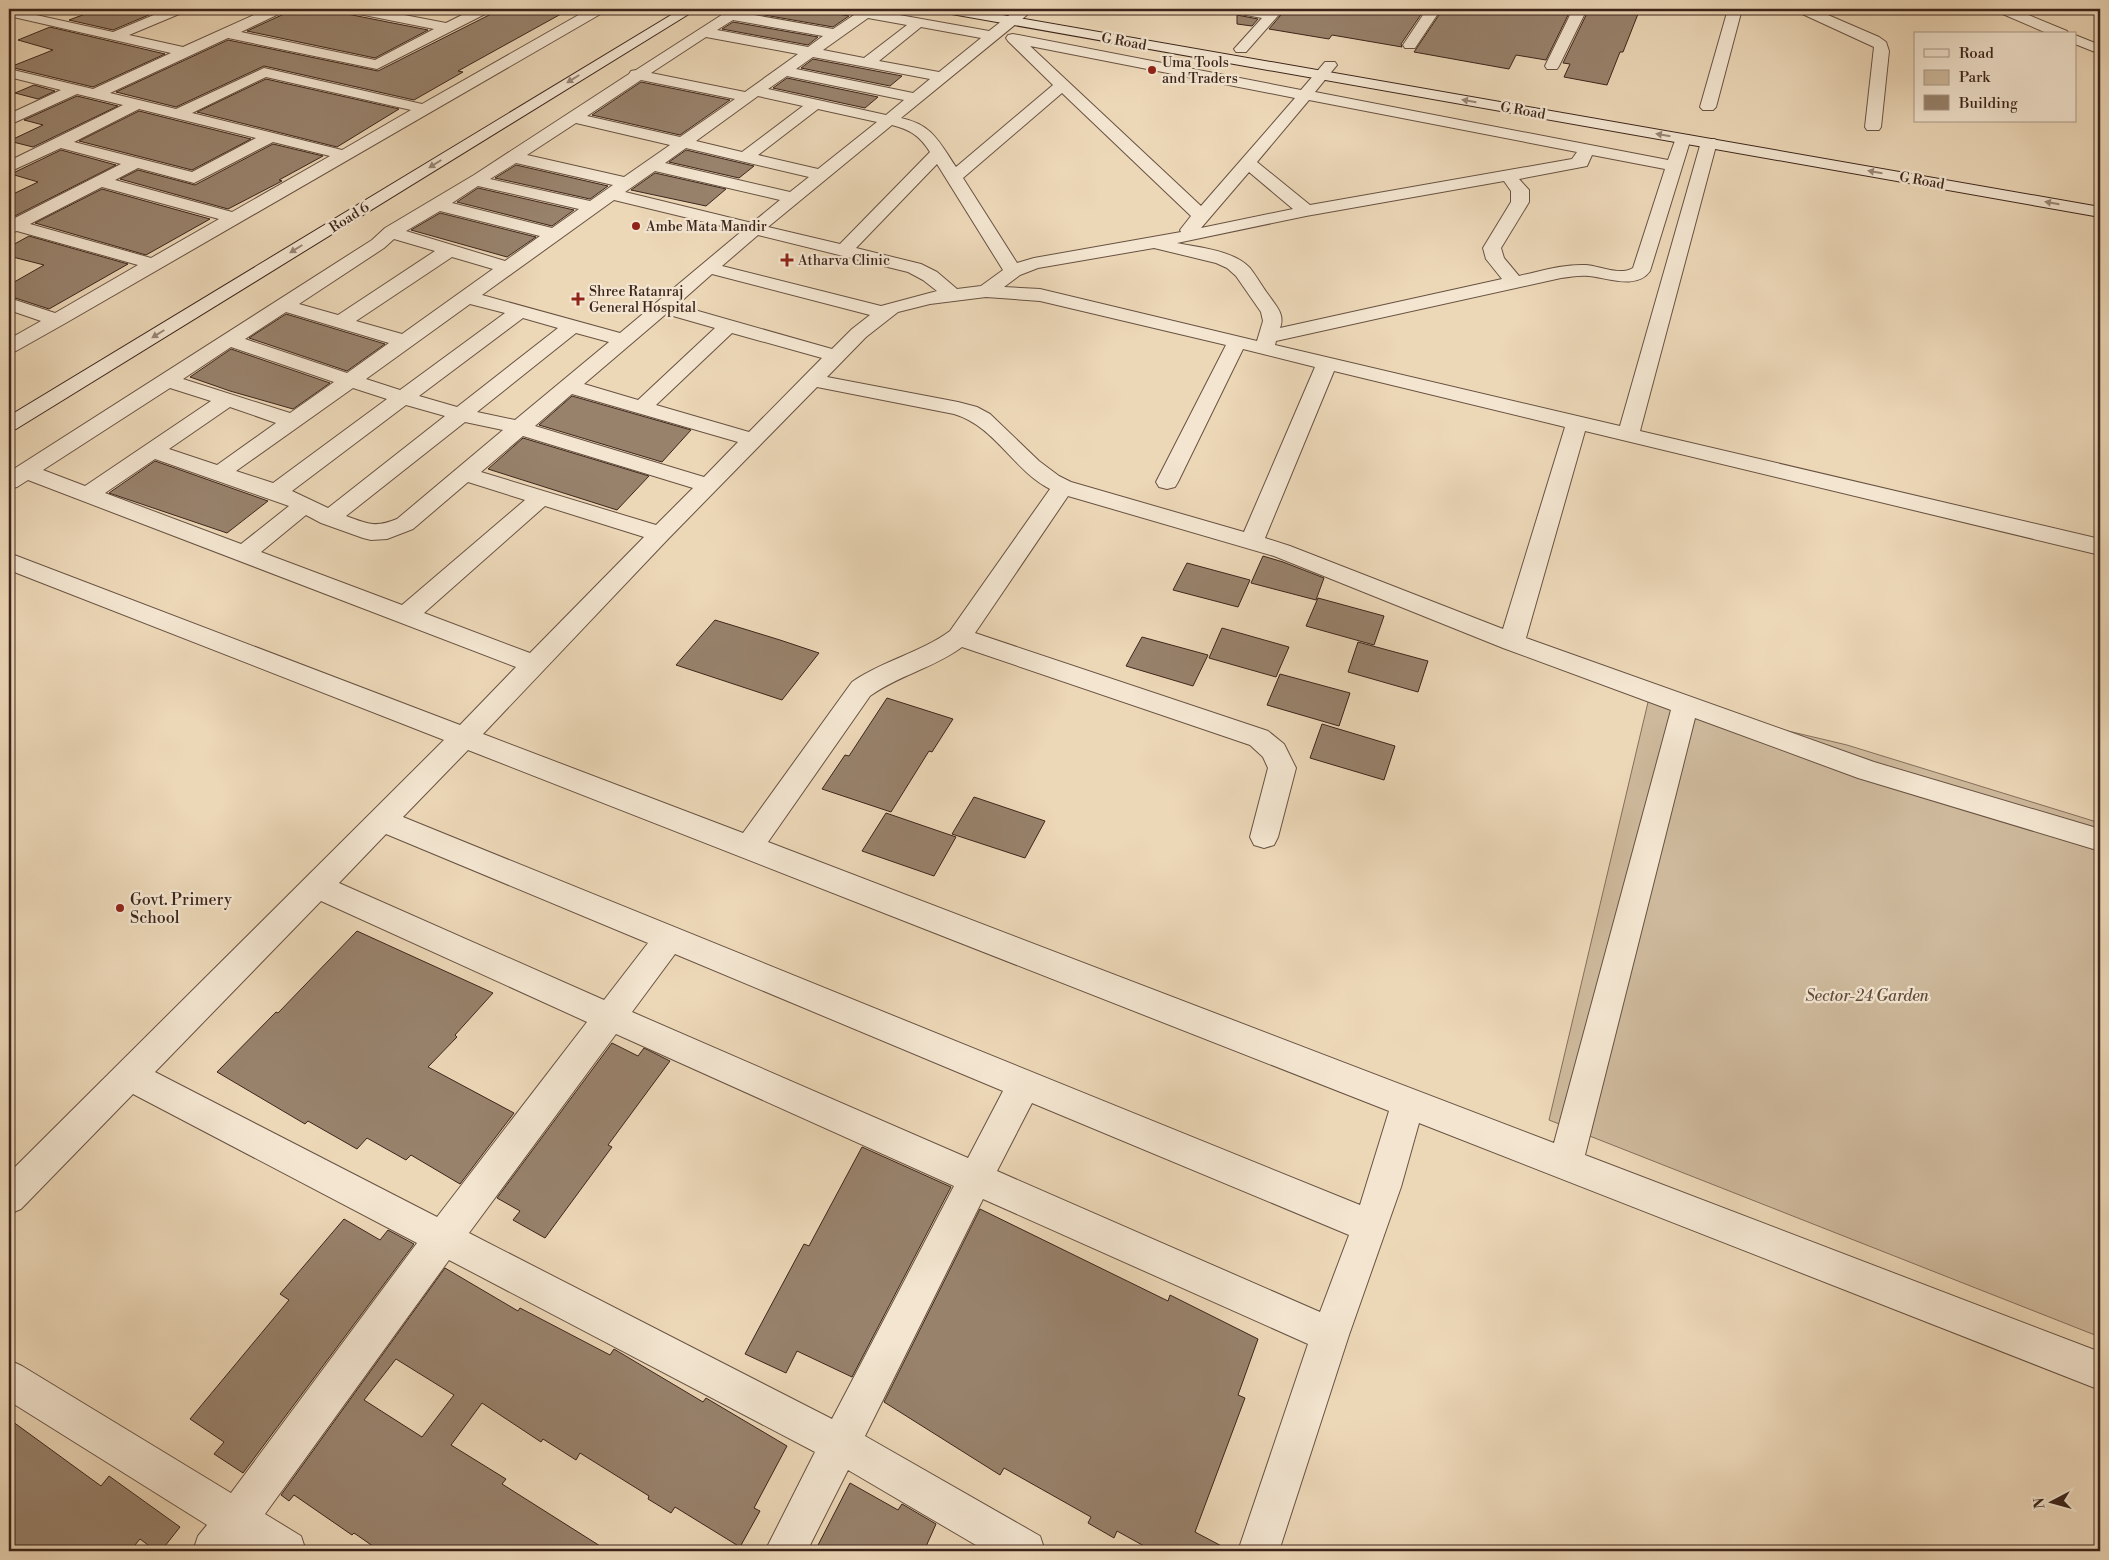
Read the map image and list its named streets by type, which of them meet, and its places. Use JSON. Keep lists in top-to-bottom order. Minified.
{"streets":{"street":["G Road","Road 6"]},"parks":["Sector-24 Garden"],"places":{"other":["Uma Tools and Traders","Ambe Mata Mandir","Govt. Primery School"],"health":["Atharva Clinic","Shree Ratanraj General Hospital"]},"legend":["Road","Park","Building"],"north":"left"}
